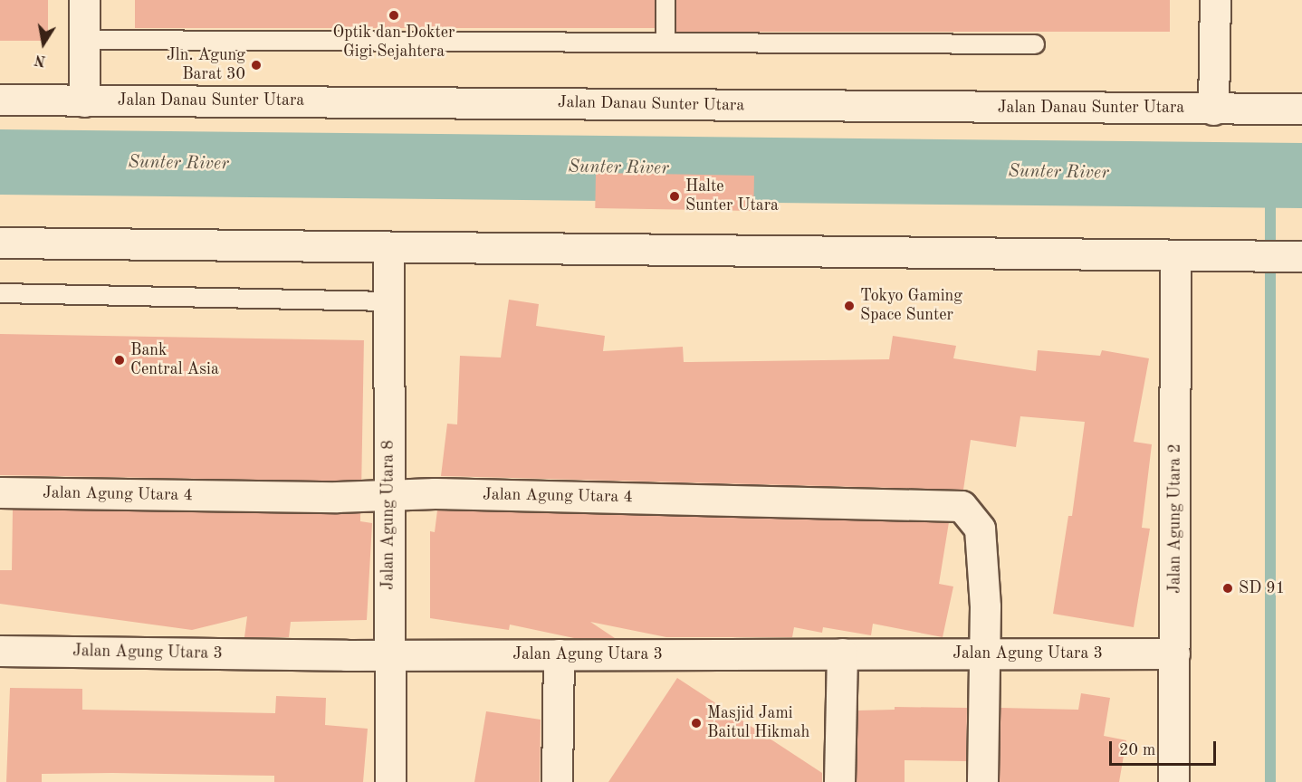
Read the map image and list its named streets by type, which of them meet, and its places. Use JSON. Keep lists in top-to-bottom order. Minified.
{"streets":{"street":["Jalan Danau Sunter Utara","Jalan Agung Utara 4","Jalan Agung Utara 8","Jalan Agung Utara 2","Jalan Agung Utara 3"]},"crossings":[["Jalan Agung Utara 4","Jalan Agung Utara 8"],["Jalan Agung Utara 4","Jalan Agung Utara 3"],["Jalan Agung Utara 8","Jalan Agung Utara 3"],["Jalan Agung Utara 2","Jalan Agung Utara 3"]],"water":["Sunter River"],"places":["Optik dan Dokter Gigi Sejahtera","Jln. Agung Barat 30","Halte Sunter Utara","Tokyo Gaming Space Sunter","Bank Central Asia","SD 91","Masjid Jami Baitul Hikmah"],"scale_bar":"20 m","north":"bottom"}
